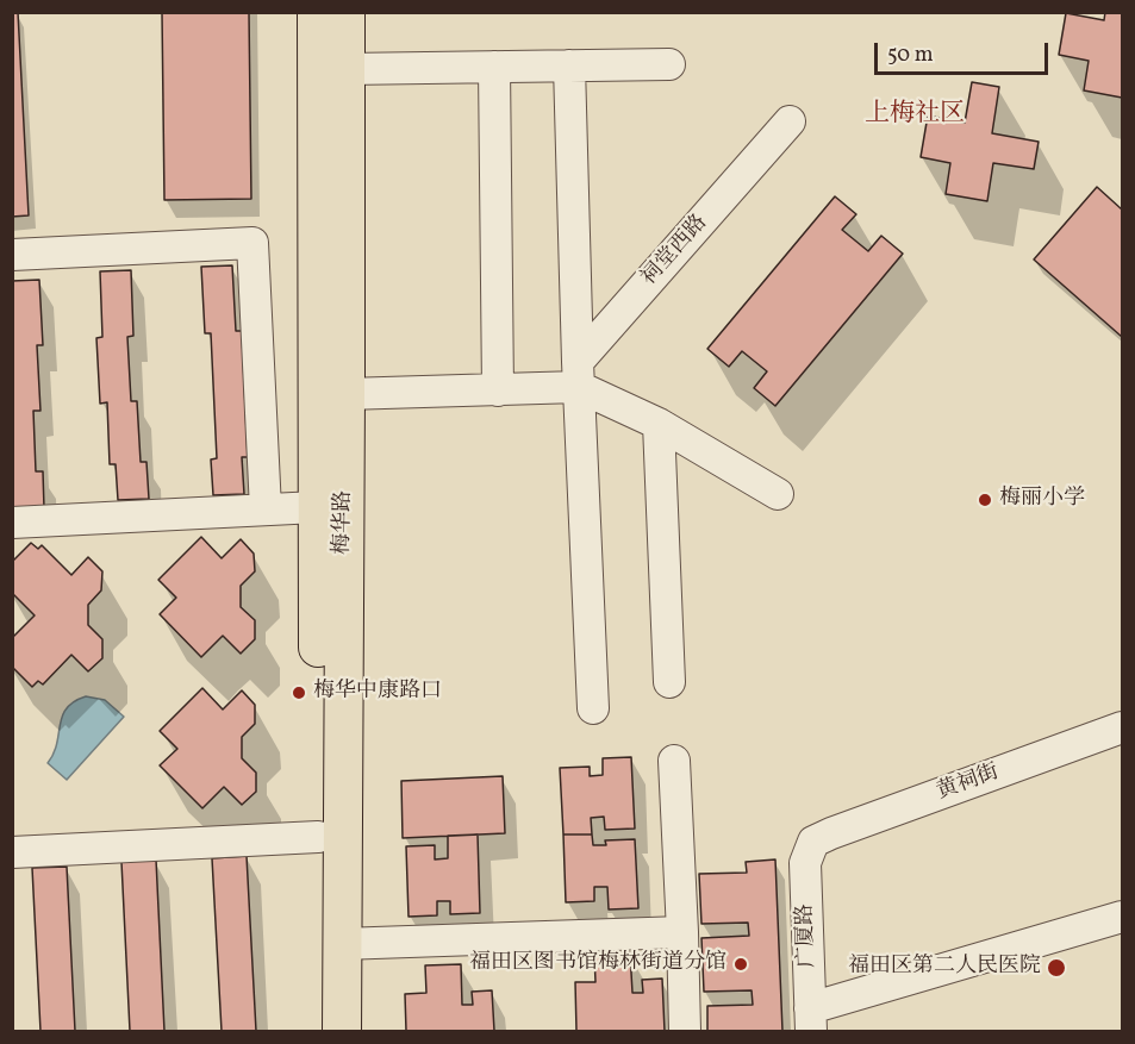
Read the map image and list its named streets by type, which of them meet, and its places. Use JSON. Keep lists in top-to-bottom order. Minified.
{"streets":{"main road":["梅华路"],"street":["祠堂西路","黄祠街","广厦路"]},"crossings":[["黄祠街","广厦路"]],"districts":["上梅社区"],"places":["梅丽小学","梅华中康路口","福田区图书馆梅林街道分馆","福田区第二人民医院"],"scale_bar":"50 m"}
